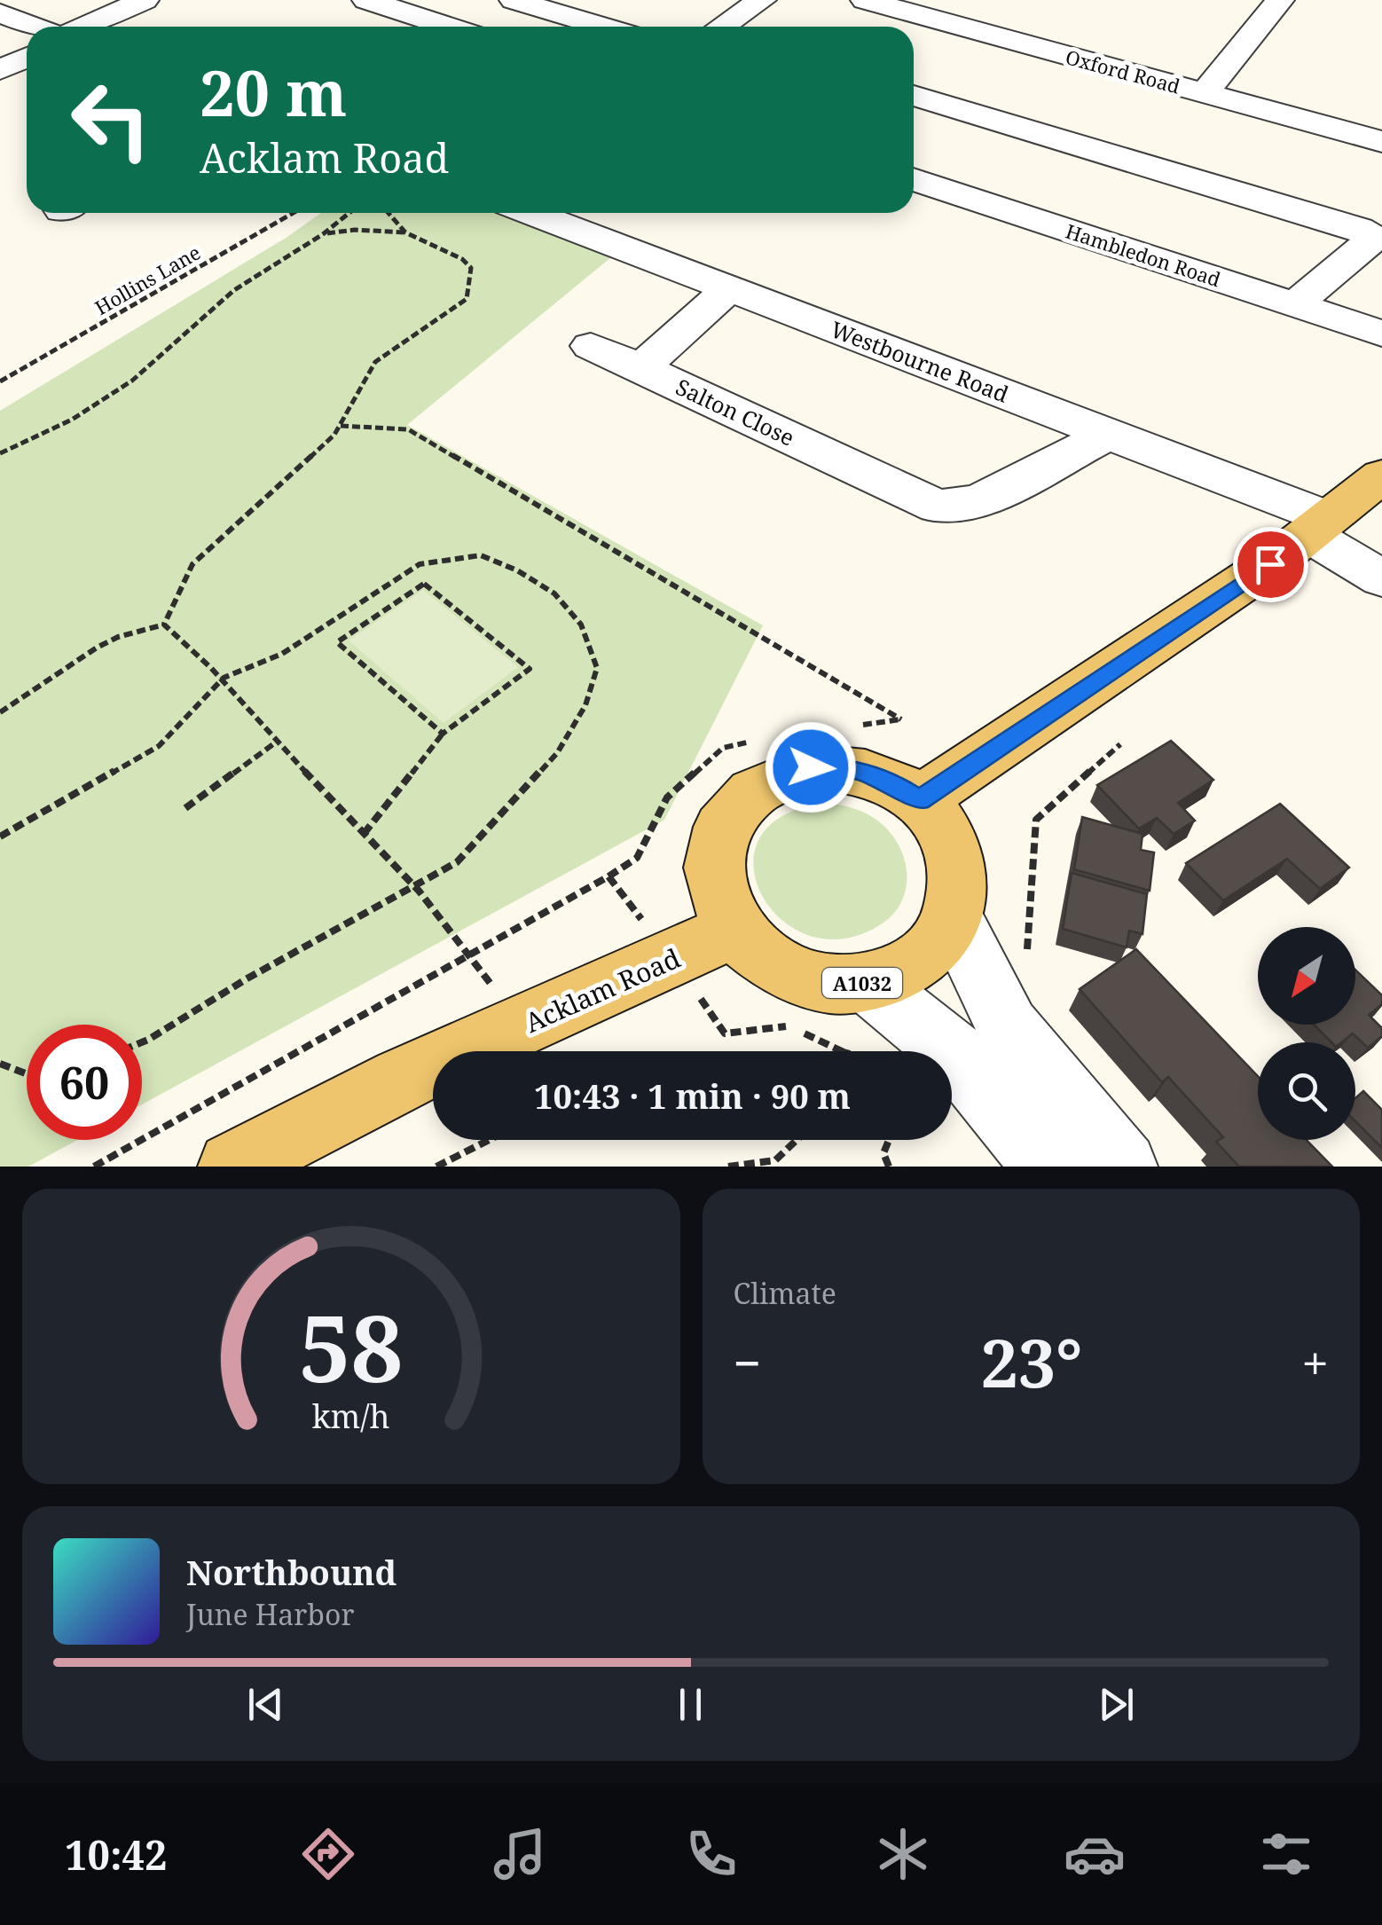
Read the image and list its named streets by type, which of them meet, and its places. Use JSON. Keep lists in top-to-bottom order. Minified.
{"streets":{"main road":["A1032","Acklam Road"],"street":["Oxford Road","Hambledon Road","Westbourne Road","Salton Close"],"path":["Hollins Lane"]},"crossings":[["Westbourne Road","Salton Close"],["A1032","Acklam Road"]],"north":"bottom left","page":{"turn":["20 m","Acklam Road"],"limit":"60","trip":"10:43 · 1 min · 90 m","tile":"Climate","heat":["−","23°","+"],"song":["Northbound","June Harbor"],"tabs":"10:42","gauge":["58","km/h"]}}
